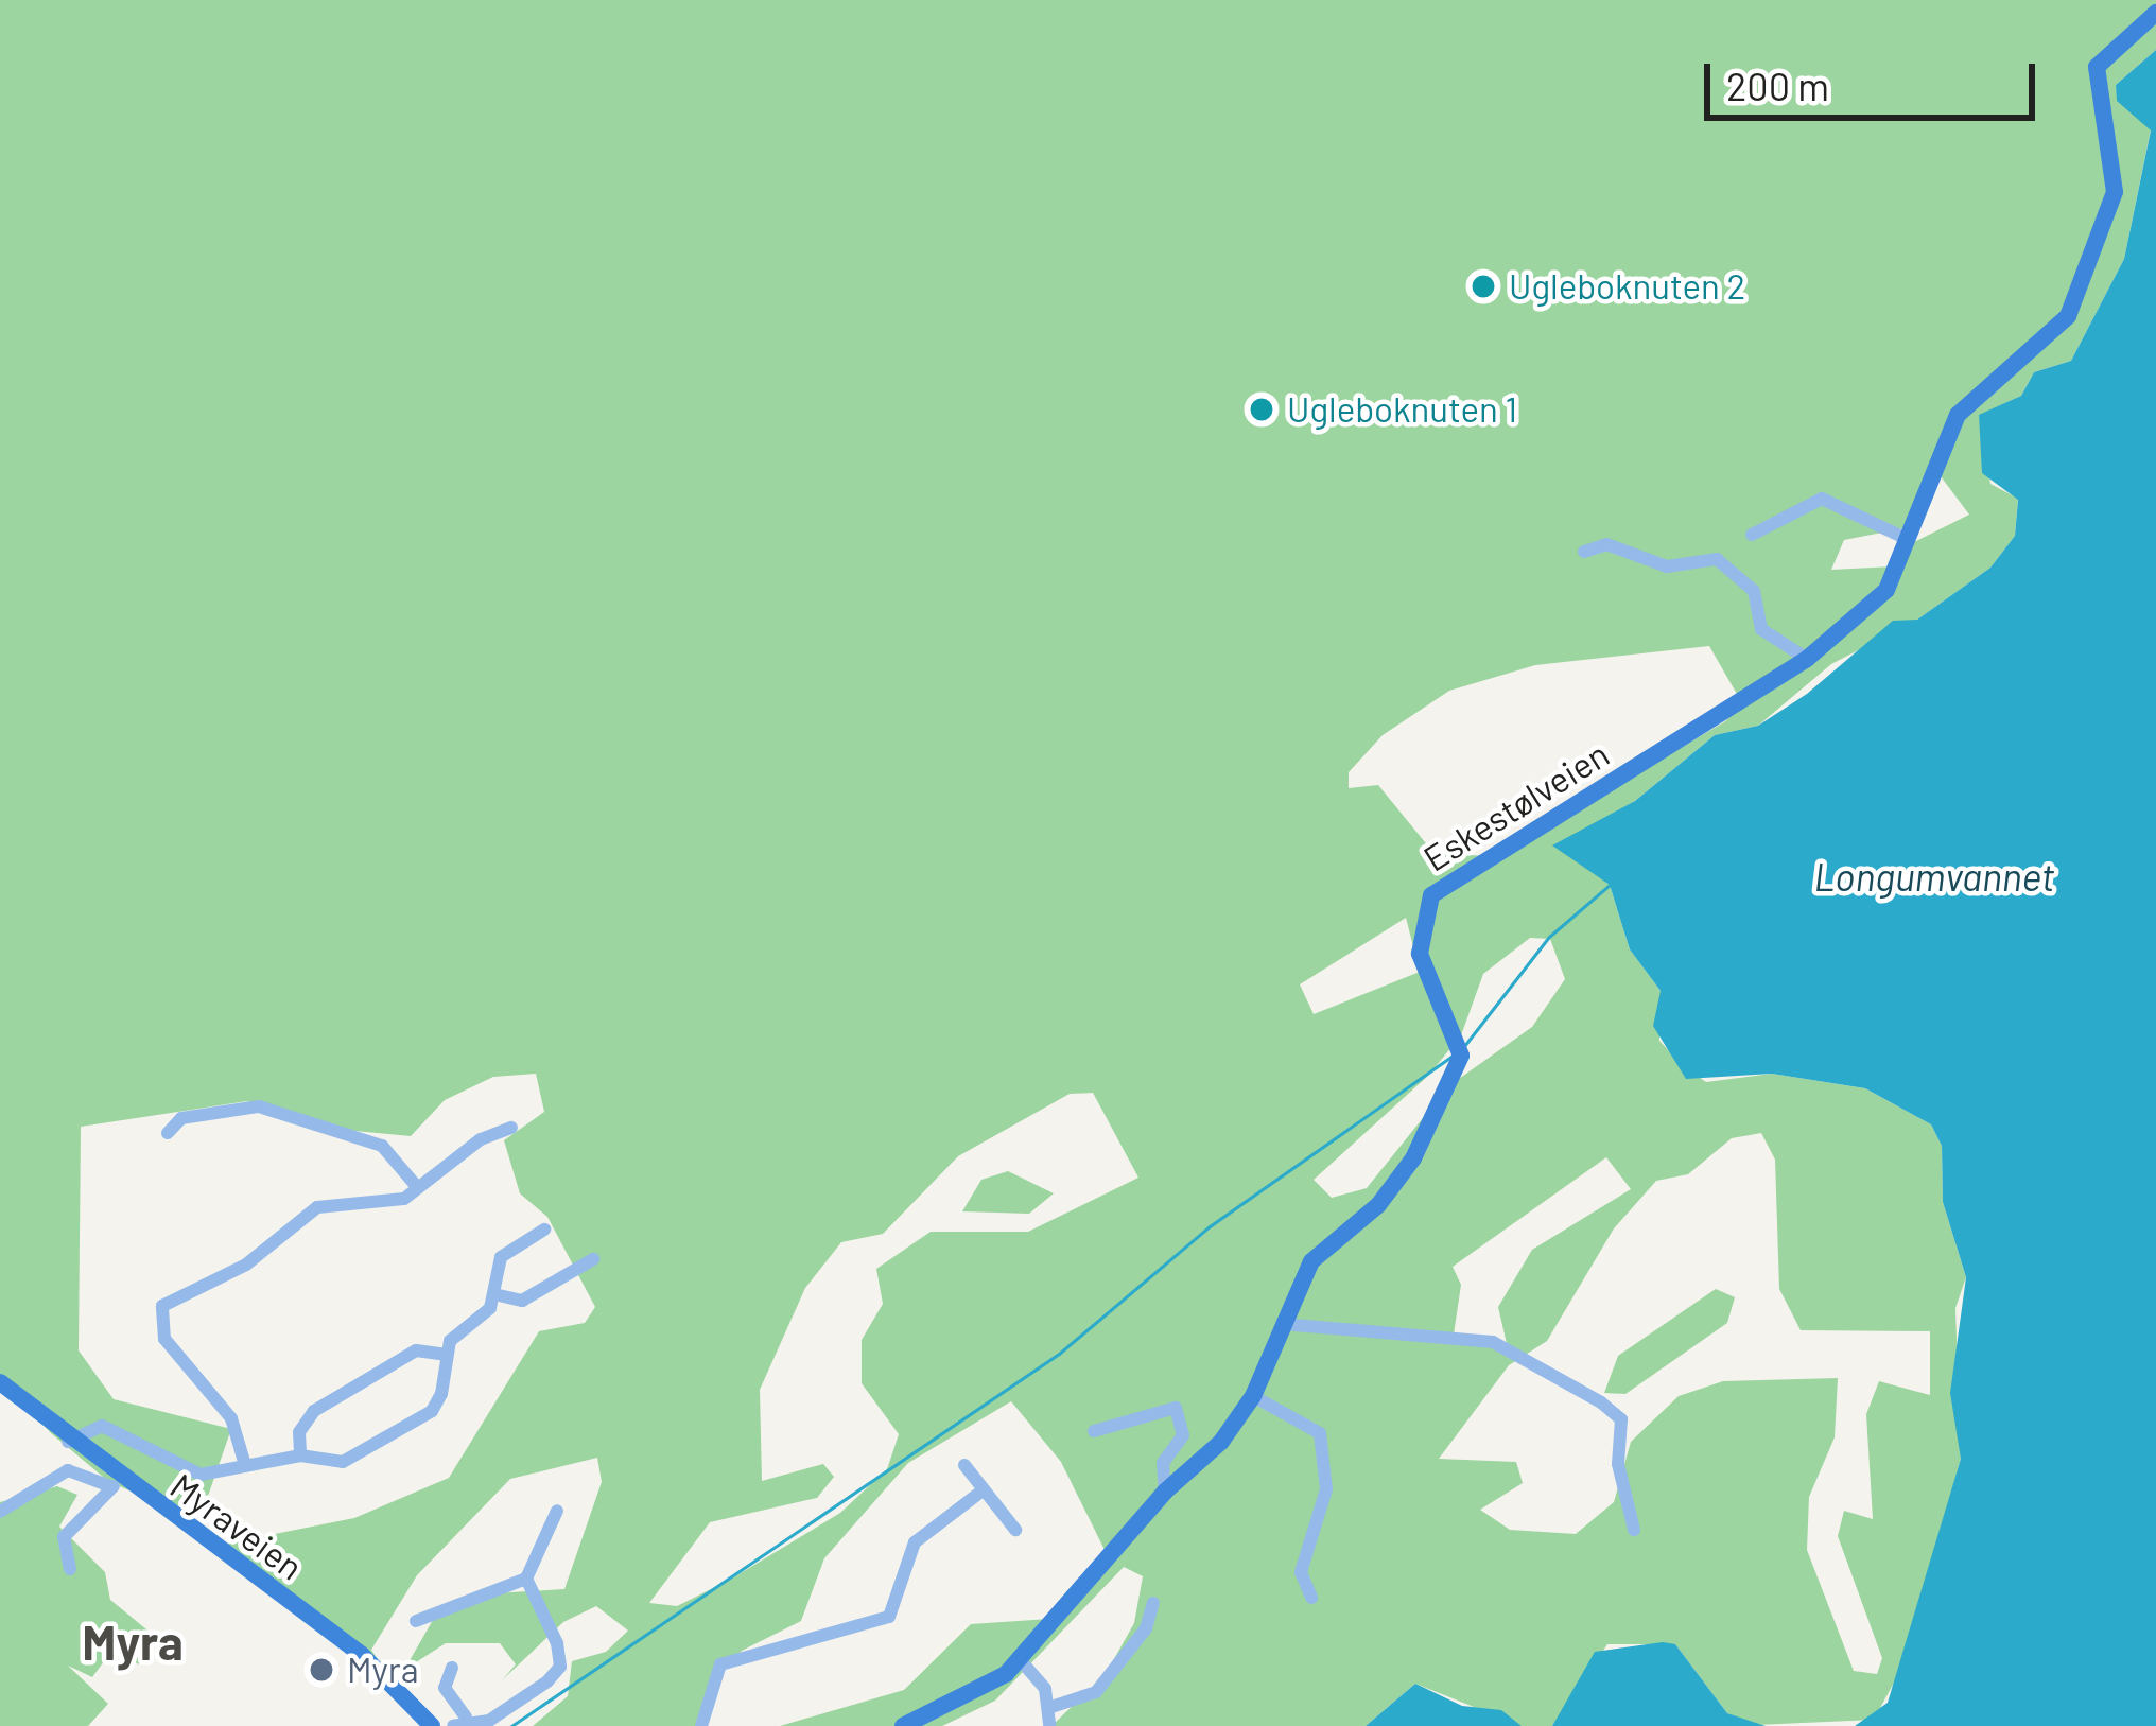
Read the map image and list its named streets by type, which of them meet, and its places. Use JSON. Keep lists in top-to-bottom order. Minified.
{"streets":{"main road":["Eskestølveien","Myraveien"]},"districts":["Myra"],"water":["Longumvannet"],"places":["Ugleboknuten 2","Ugleboknuten 1","Myra"],"scale_bar":"200 m"}
